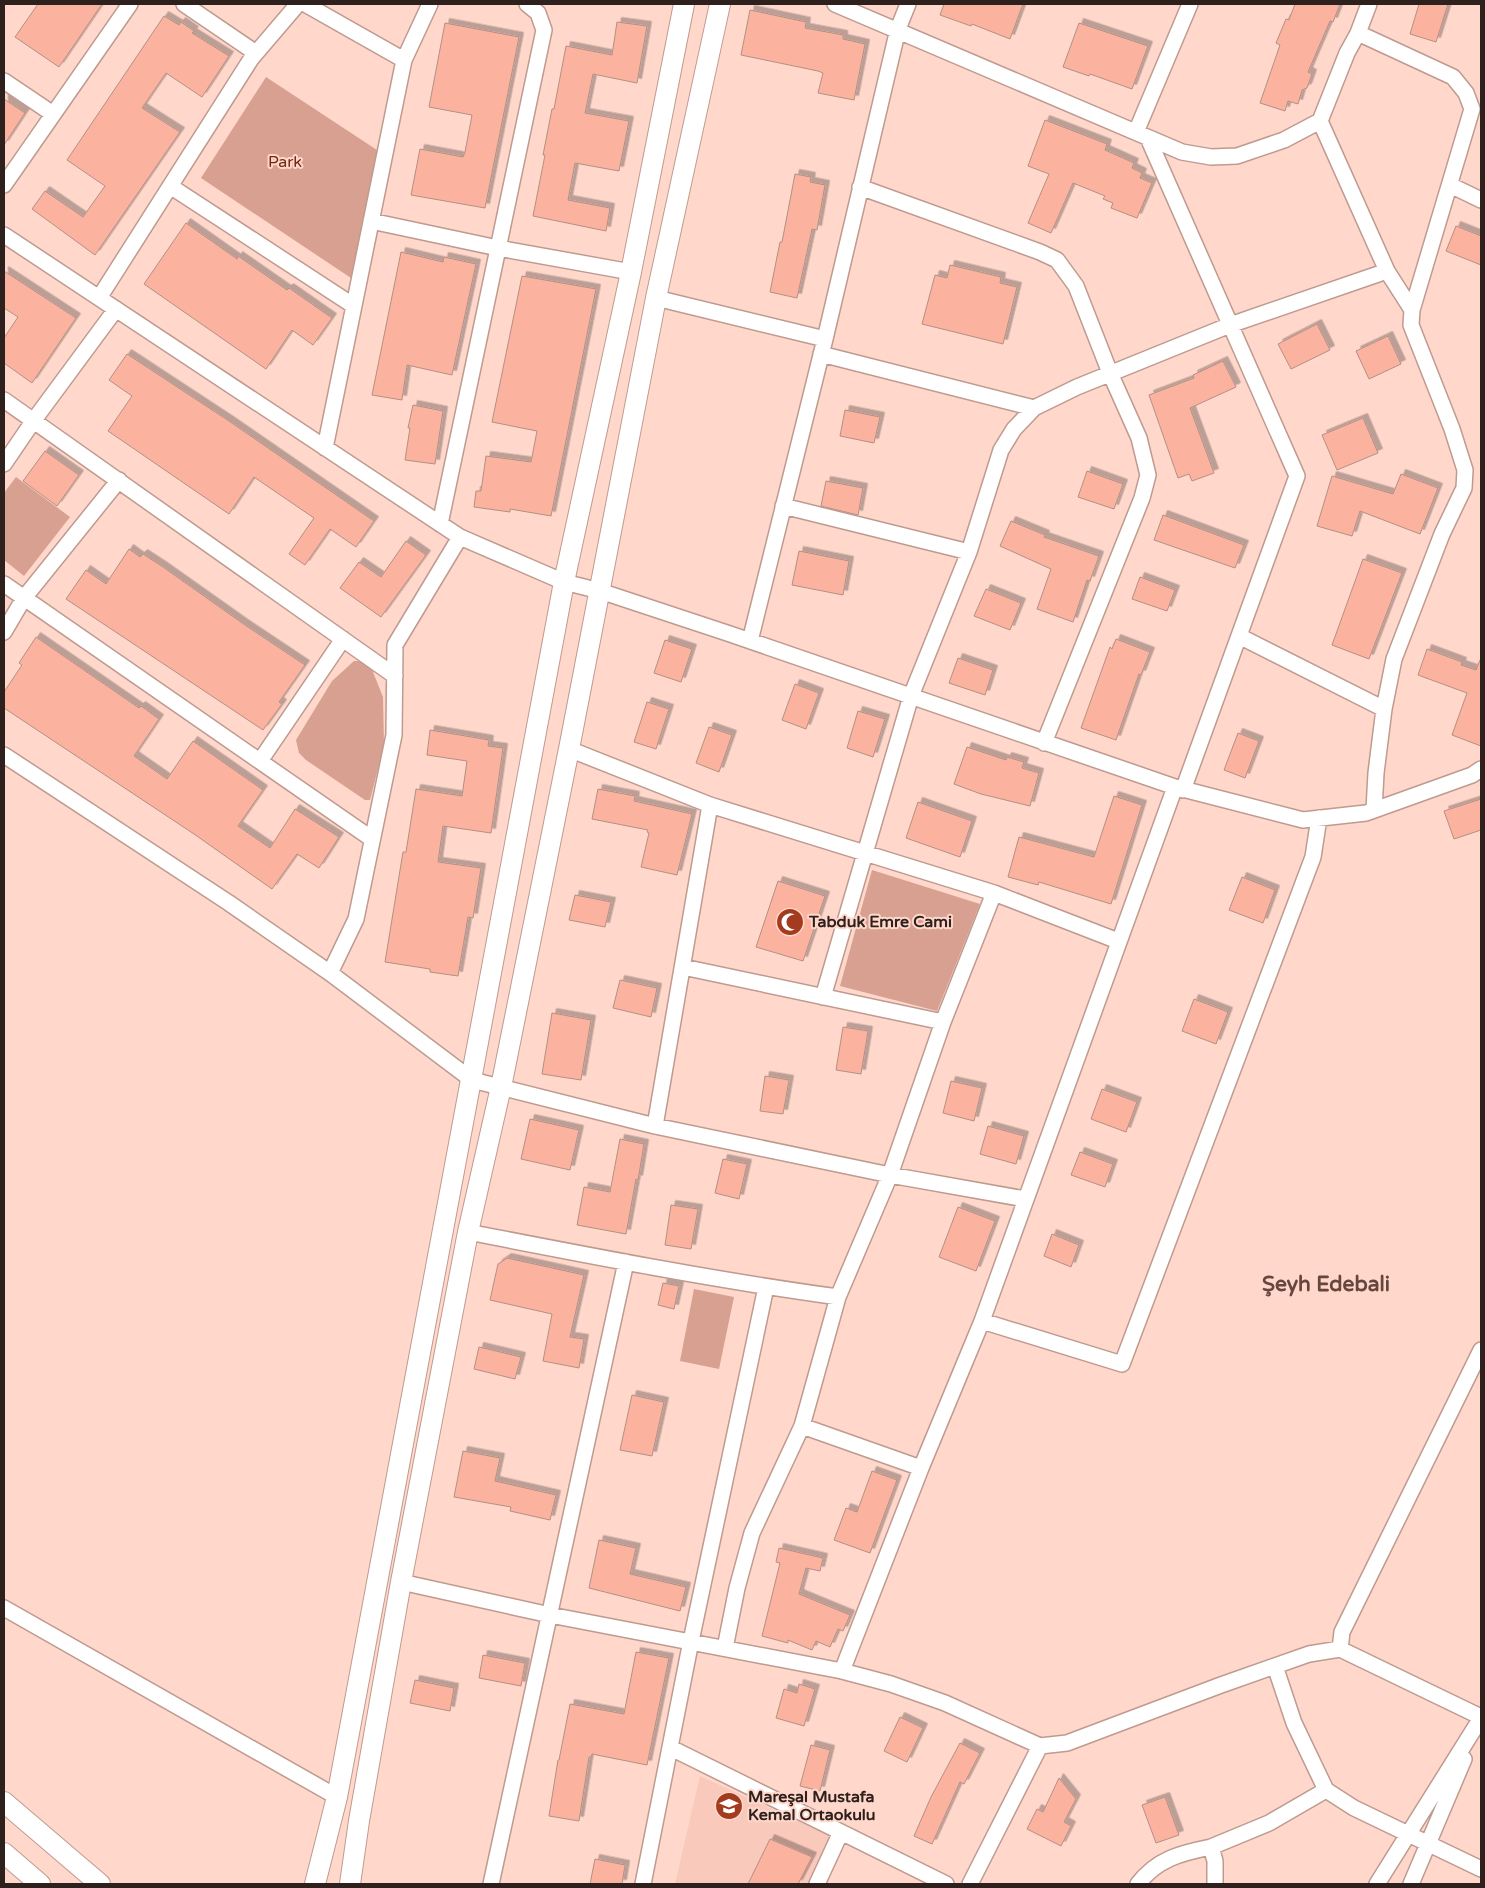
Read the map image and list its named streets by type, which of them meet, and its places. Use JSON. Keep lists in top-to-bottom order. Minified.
{"districts":["Şeyh Edebali"],"parks":["Park"],"places":{"mosque":["Tabduk Emre Cami"],"school or university":["Mareşal Mustafa Kemal Ortaokulu"]}}
